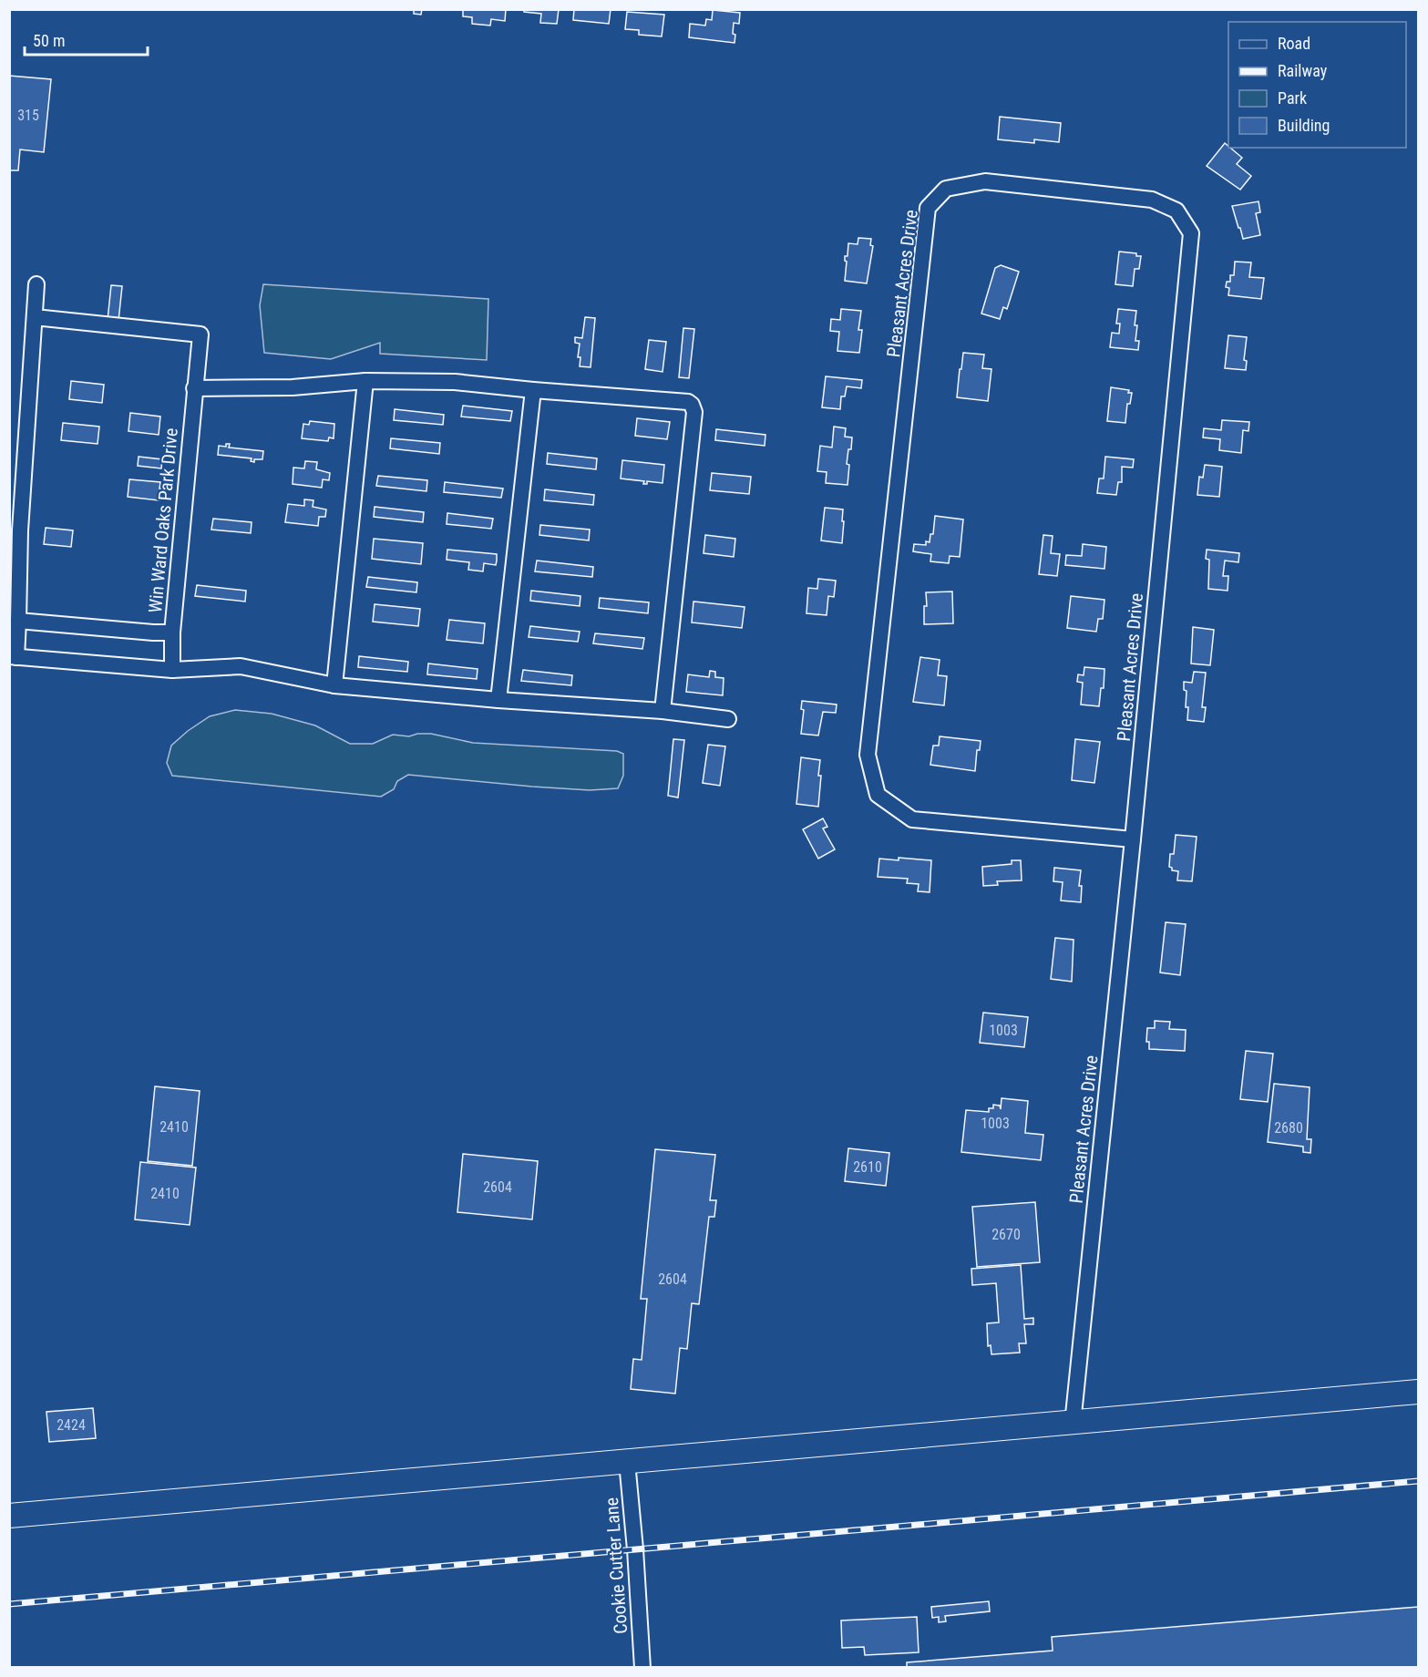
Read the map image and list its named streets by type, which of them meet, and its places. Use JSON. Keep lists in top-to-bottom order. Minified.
{"streets":{"street":["Pleasant Acres Drive","Win Ward Oaks Park Drive","Cookie Cutter Lane"]},"house_numbers":["315","1003","1003","2410","2680","2610","2604","2410","2670","2604","2424"],"legend":["Road","Railway","Park","Building"],"scale_bar":"50 m"}
